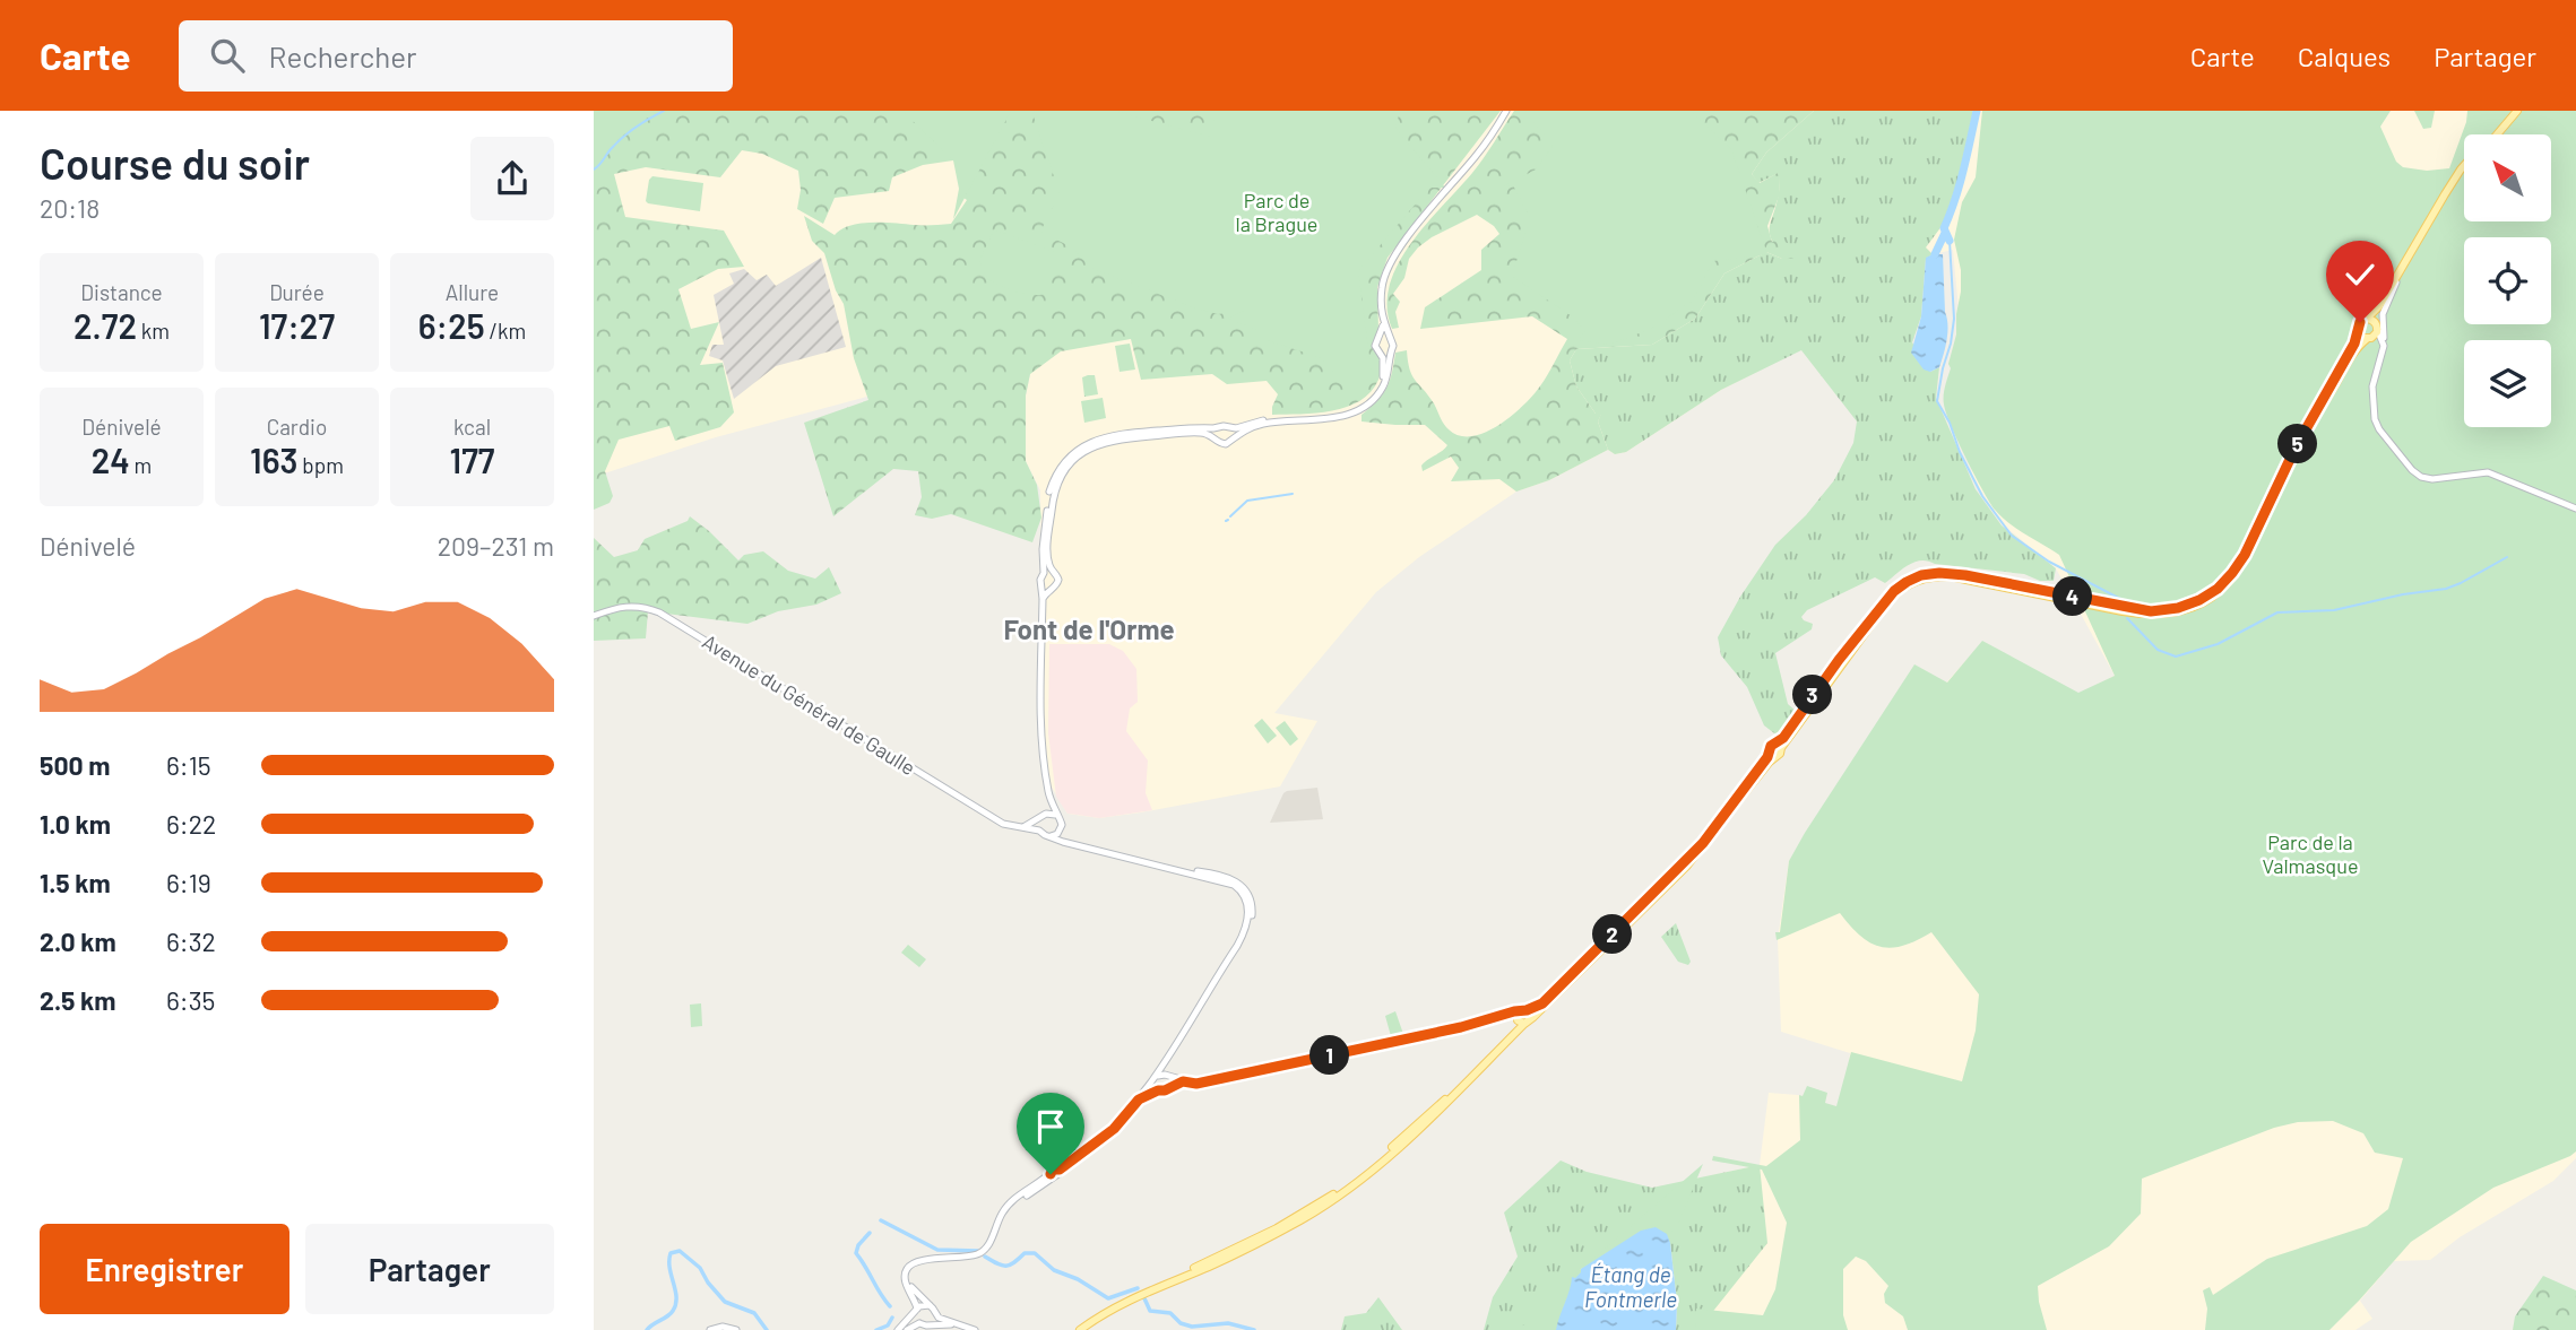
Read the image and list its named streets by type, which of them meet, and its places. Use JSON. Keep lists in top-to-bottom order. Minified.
{"streets":{"main road":["Avenue du Général de Gaulle"]},"districts":["Font de l'Orme"],"water":["Étang de Fontmerle"],"parks":["Parc de la Brague","Parc de la Valmasque"],"north":"top left","page":{"header":"Carte","search":"Rechercher","nav":["Carte","Calques","Partager"],"heading":["Course du soir","20:18"],"stats":[["Distance","2.72 km"],["Durée","17:27"],["Allure","6:25 /km"],["Dénivelé","24 m"],["Cardio","163 bpm"],["kcal","177"]],"pins":["5","4","3","2","1"],"chart":["Dénivelé","209–231 m"],"list":[{"name":"500 m","note":"6:15"},{"name":"1.0 km","note":"6:22"},{"name":"1.5 km","note":"6:19"},{"name":"2.0 km","note":"6:32"},{"name":"2.5 km","note":"6:35"}],"buttons":["Enregistrer","Partager"]}}
